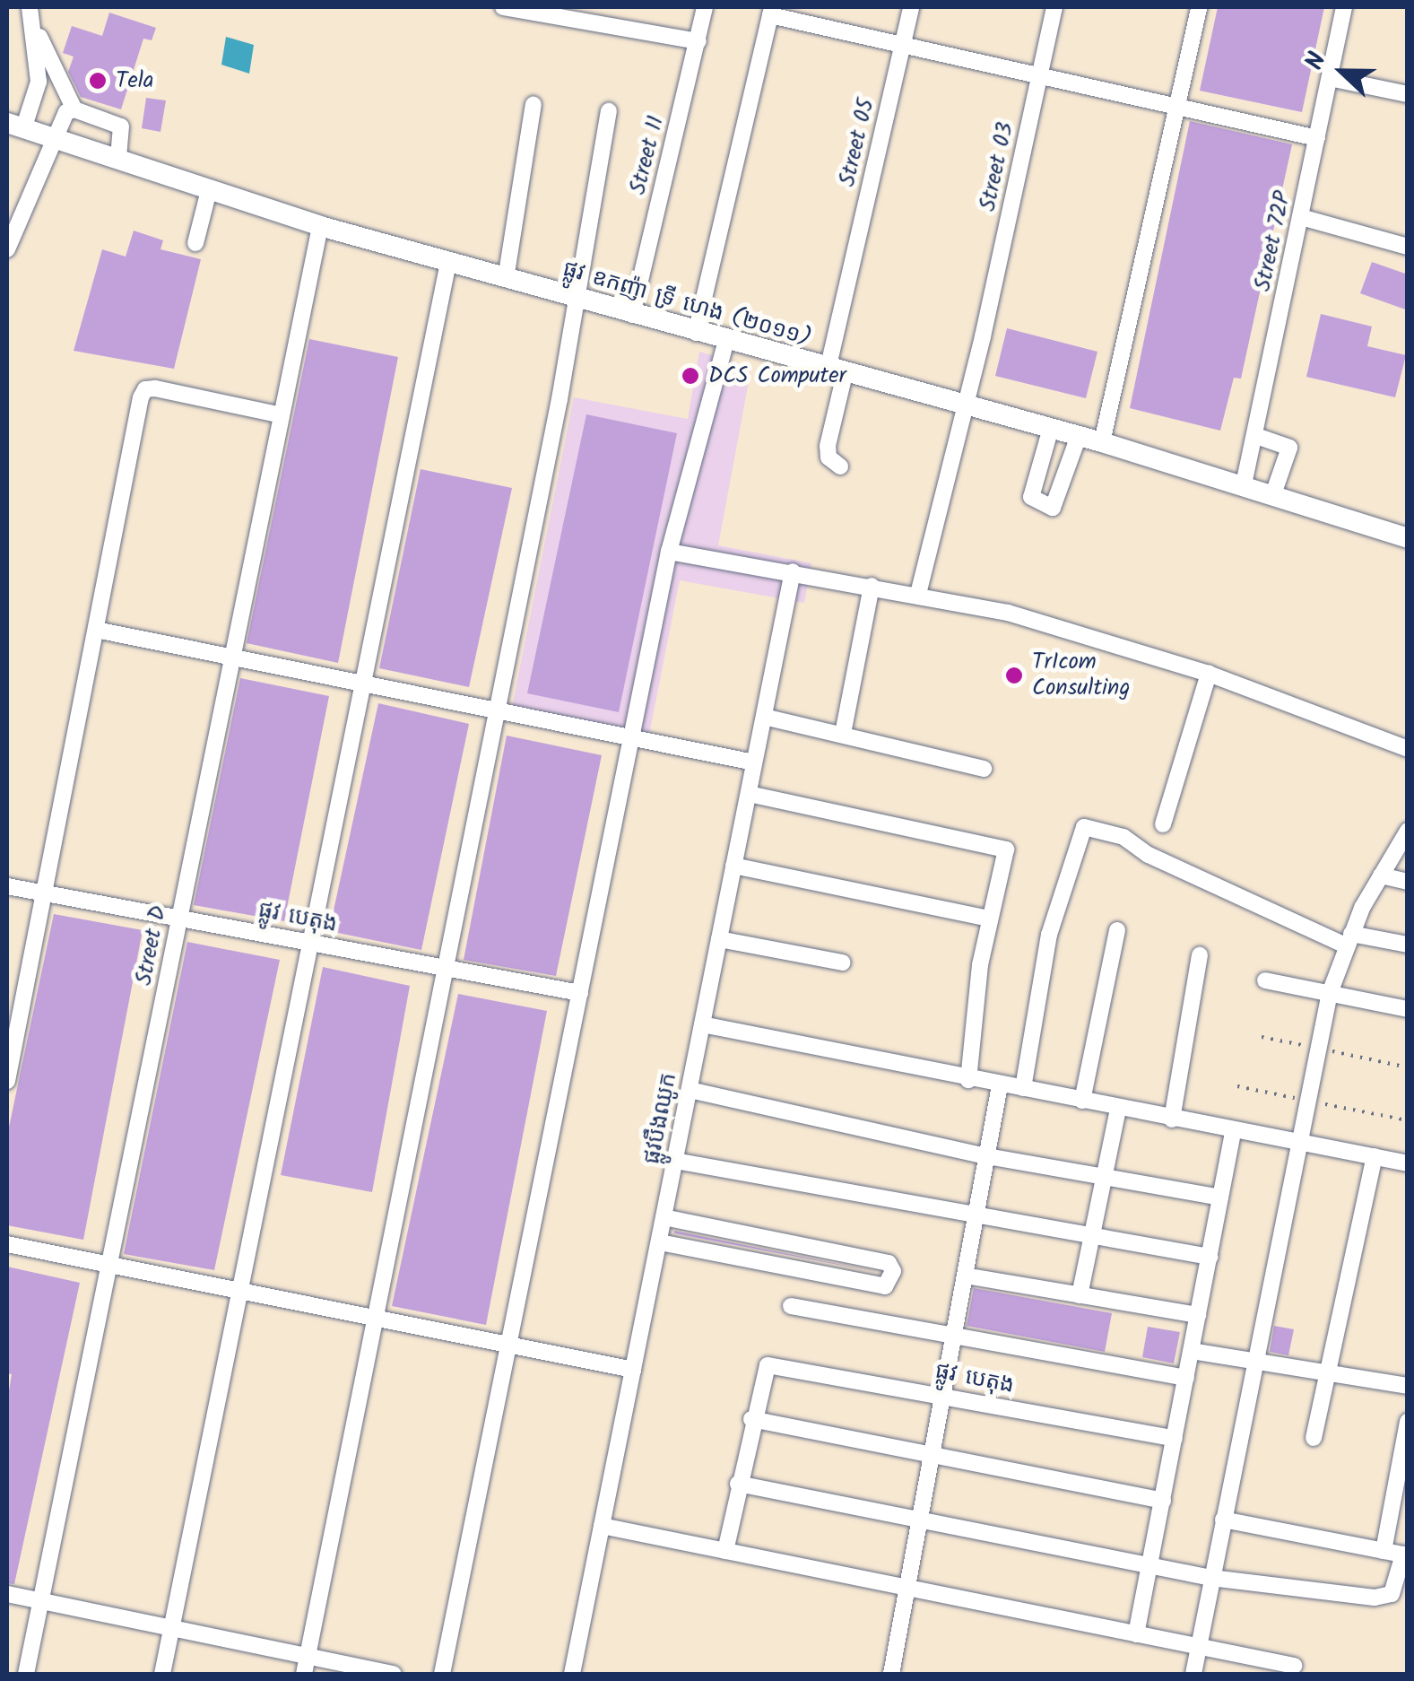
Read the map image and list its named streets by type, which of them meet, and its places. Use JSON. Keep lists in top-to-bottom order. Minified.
{"streets":{"main road":["ផ្លូវ ឧកញ៉ា ទ្រី ហេង (២០១១)"],"street":["Street 05","Street 11","Street 03","Street 72P","ផ្លូវ បេតុង","Street D","ផ្លូវបឹងឈូក"]},"crossings":[["Street 05","ផ្លូវ ឧកញ៉ា ទ្រី ហេង (២០១១)"],["Street 11","ផ្លូវ ឧកញ៉ា ទ្រី ហេង (២០១១)"],["Street 03","ផ្លូវ ឧកញ៉ា ទ្រី ហេង (២០១១)"],["Street 72P","ផ្លូវ ឧកញ៉ា ទ្រី ហេង (២០១១)"],["ផ្លូវ ឧកញ៉ា ទ្រី ហេង (២០១១)","Street D"],["ផ្លូវ បេតុង","Street D"]],"places":["Tela","DCS Computer","TrIcom Consulting"],"north":"left"}
